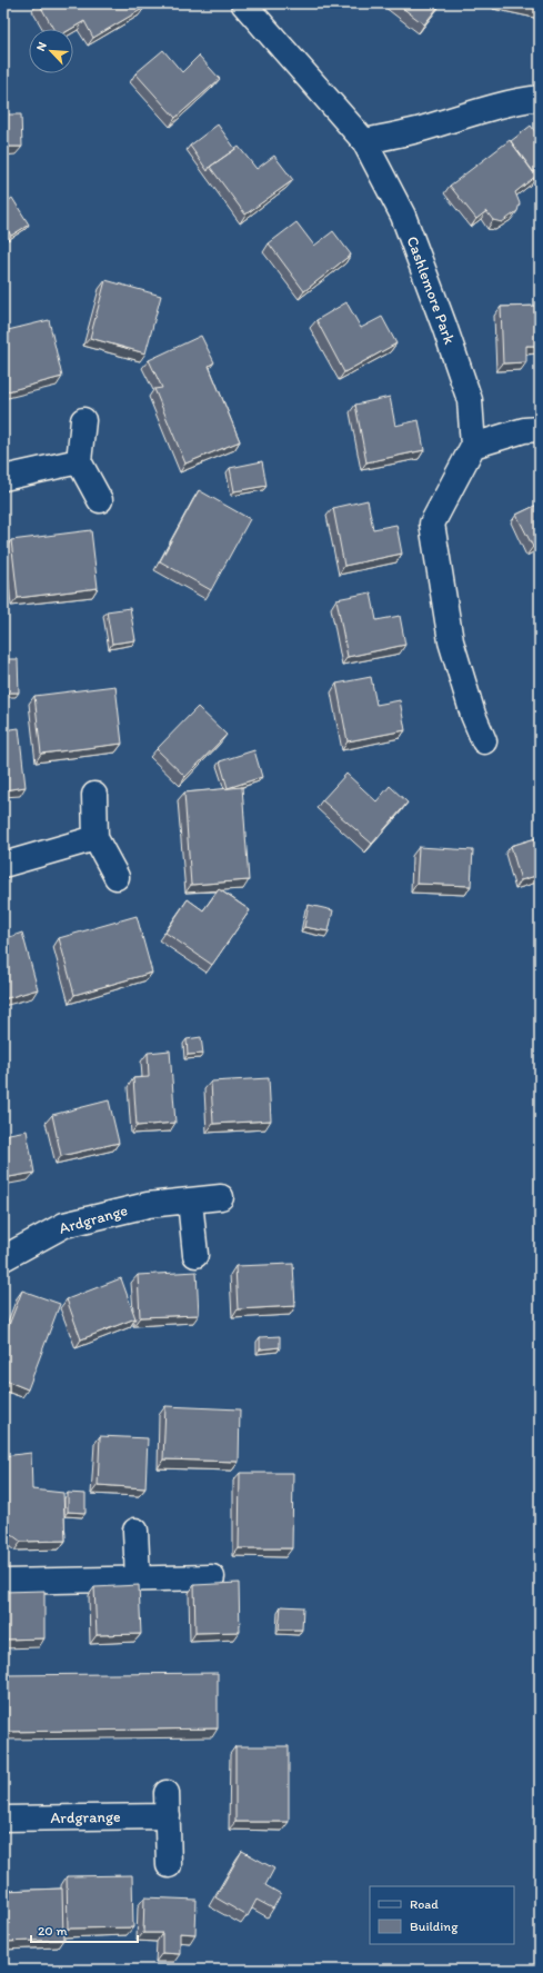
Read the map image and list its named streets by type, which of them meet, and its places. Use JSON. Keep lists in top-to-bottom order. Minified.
{"streets":{"street":["Cashlemore Park","Ardgrange"]},"legend":["Road","Building"],"scale_bar":"20 m","north":"top left"}
